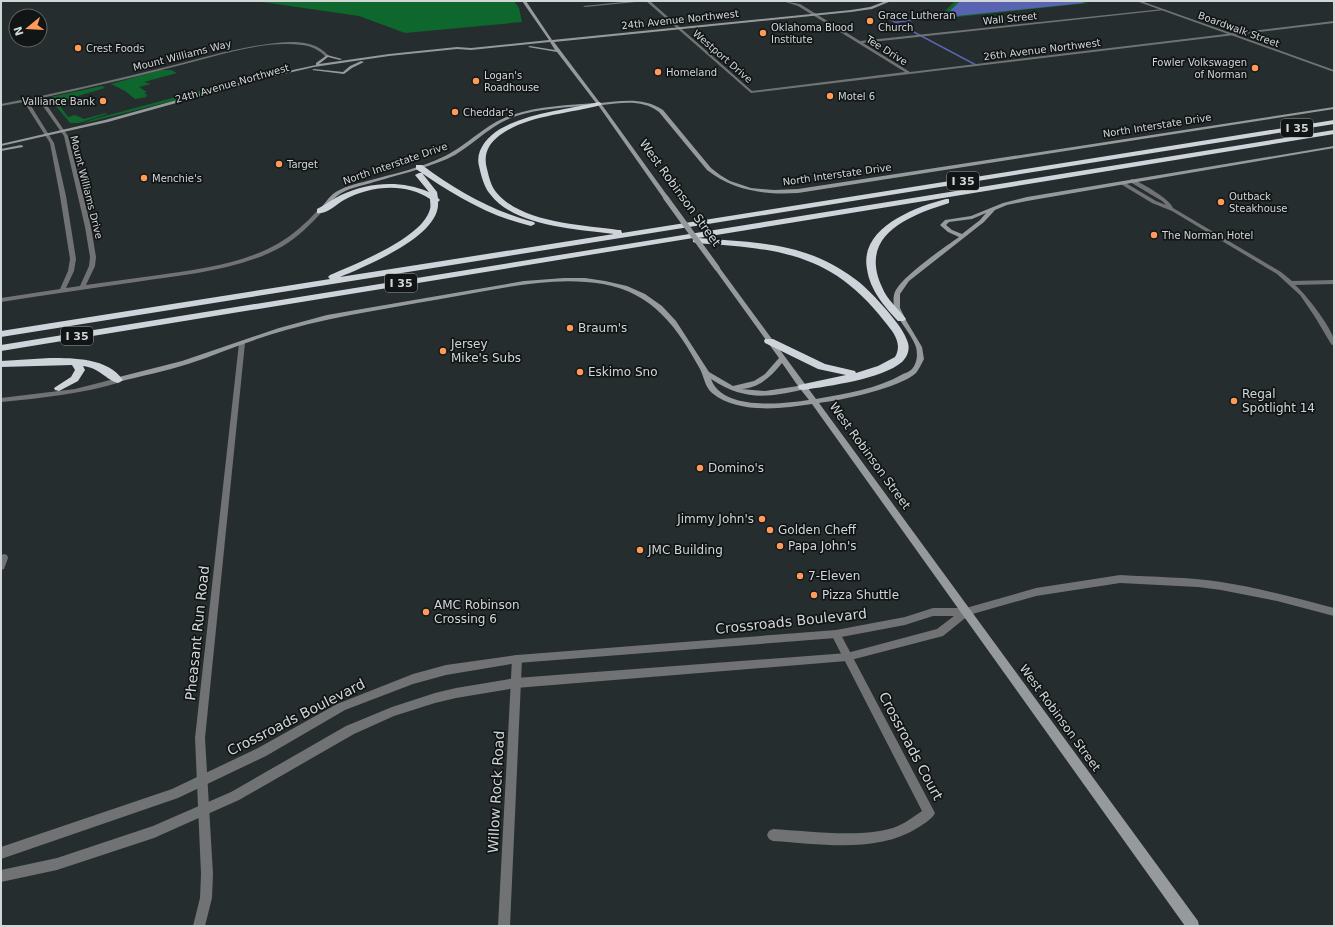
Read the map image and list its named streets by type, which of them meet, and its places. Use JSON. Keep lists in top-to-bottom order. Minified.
{"streets":{"highway":["I 35"],"main road":["24th Avenue Northwest","North Interstate Drive","West Robinson Street"],"street":["Wall Street","Boardwalk Street","26th Avenue Northwest","Tee Drive","Mount Williams Way","Westport Drive","Mount Williams Drive","Crossroads Boulevard","Pheasant Run Road","Crossroads Court","Willow Rock Road"]},"crossings":[["Wall Street","Boardwalk Street"],["Wall Street","Tee Drive"],["24th Avenue Northwest","Tee Drive"],["24th Avenue Northwest","Westport Drive"],["24th Avenue Northwest","Mount Williams Drive"],["24th Avenue Northwest","West Robinson Street"],["Boardwalk Street","26th Avenue Northwest"],["26th Avenue Northwest","Tee Drive"],["26th Avenue Northwest","Westport Drive"],["Mount Williams Way","Mount Williams Drive"],["North Interstate Drive","Mount Williams Drive"],["North Interstate Drive","West Robinson Street"],["West Robinson Street","Crossroads Boulevard"],["Crossroads Boulevard","Pheasant Run Road"],["Crossroads Boulevard","Crossroads Court"],["Crossroads Boulevard","Willow Rock Road"]],"places":["Grace Lutheran Church","Oklahoma Blood Institute","Crest Foods","Fowler Volkswagen of Norman","Homeland","Logan's Roadhouse","Motel 6","Valliance Bank","Cheddar's","Target","Menchie's","Outback Steakhouse","The Norman Hotel","Braum's","Jersey Mike's Subs","Eskimo Sno","Regal Spotlight 14","Domino's","Jimmy John's","Golden Cheff","Papa John's","JMC Building","7-Eleven","Pizza Shuttle","AMC Robinson Crossing 6"],"north":"left"}
